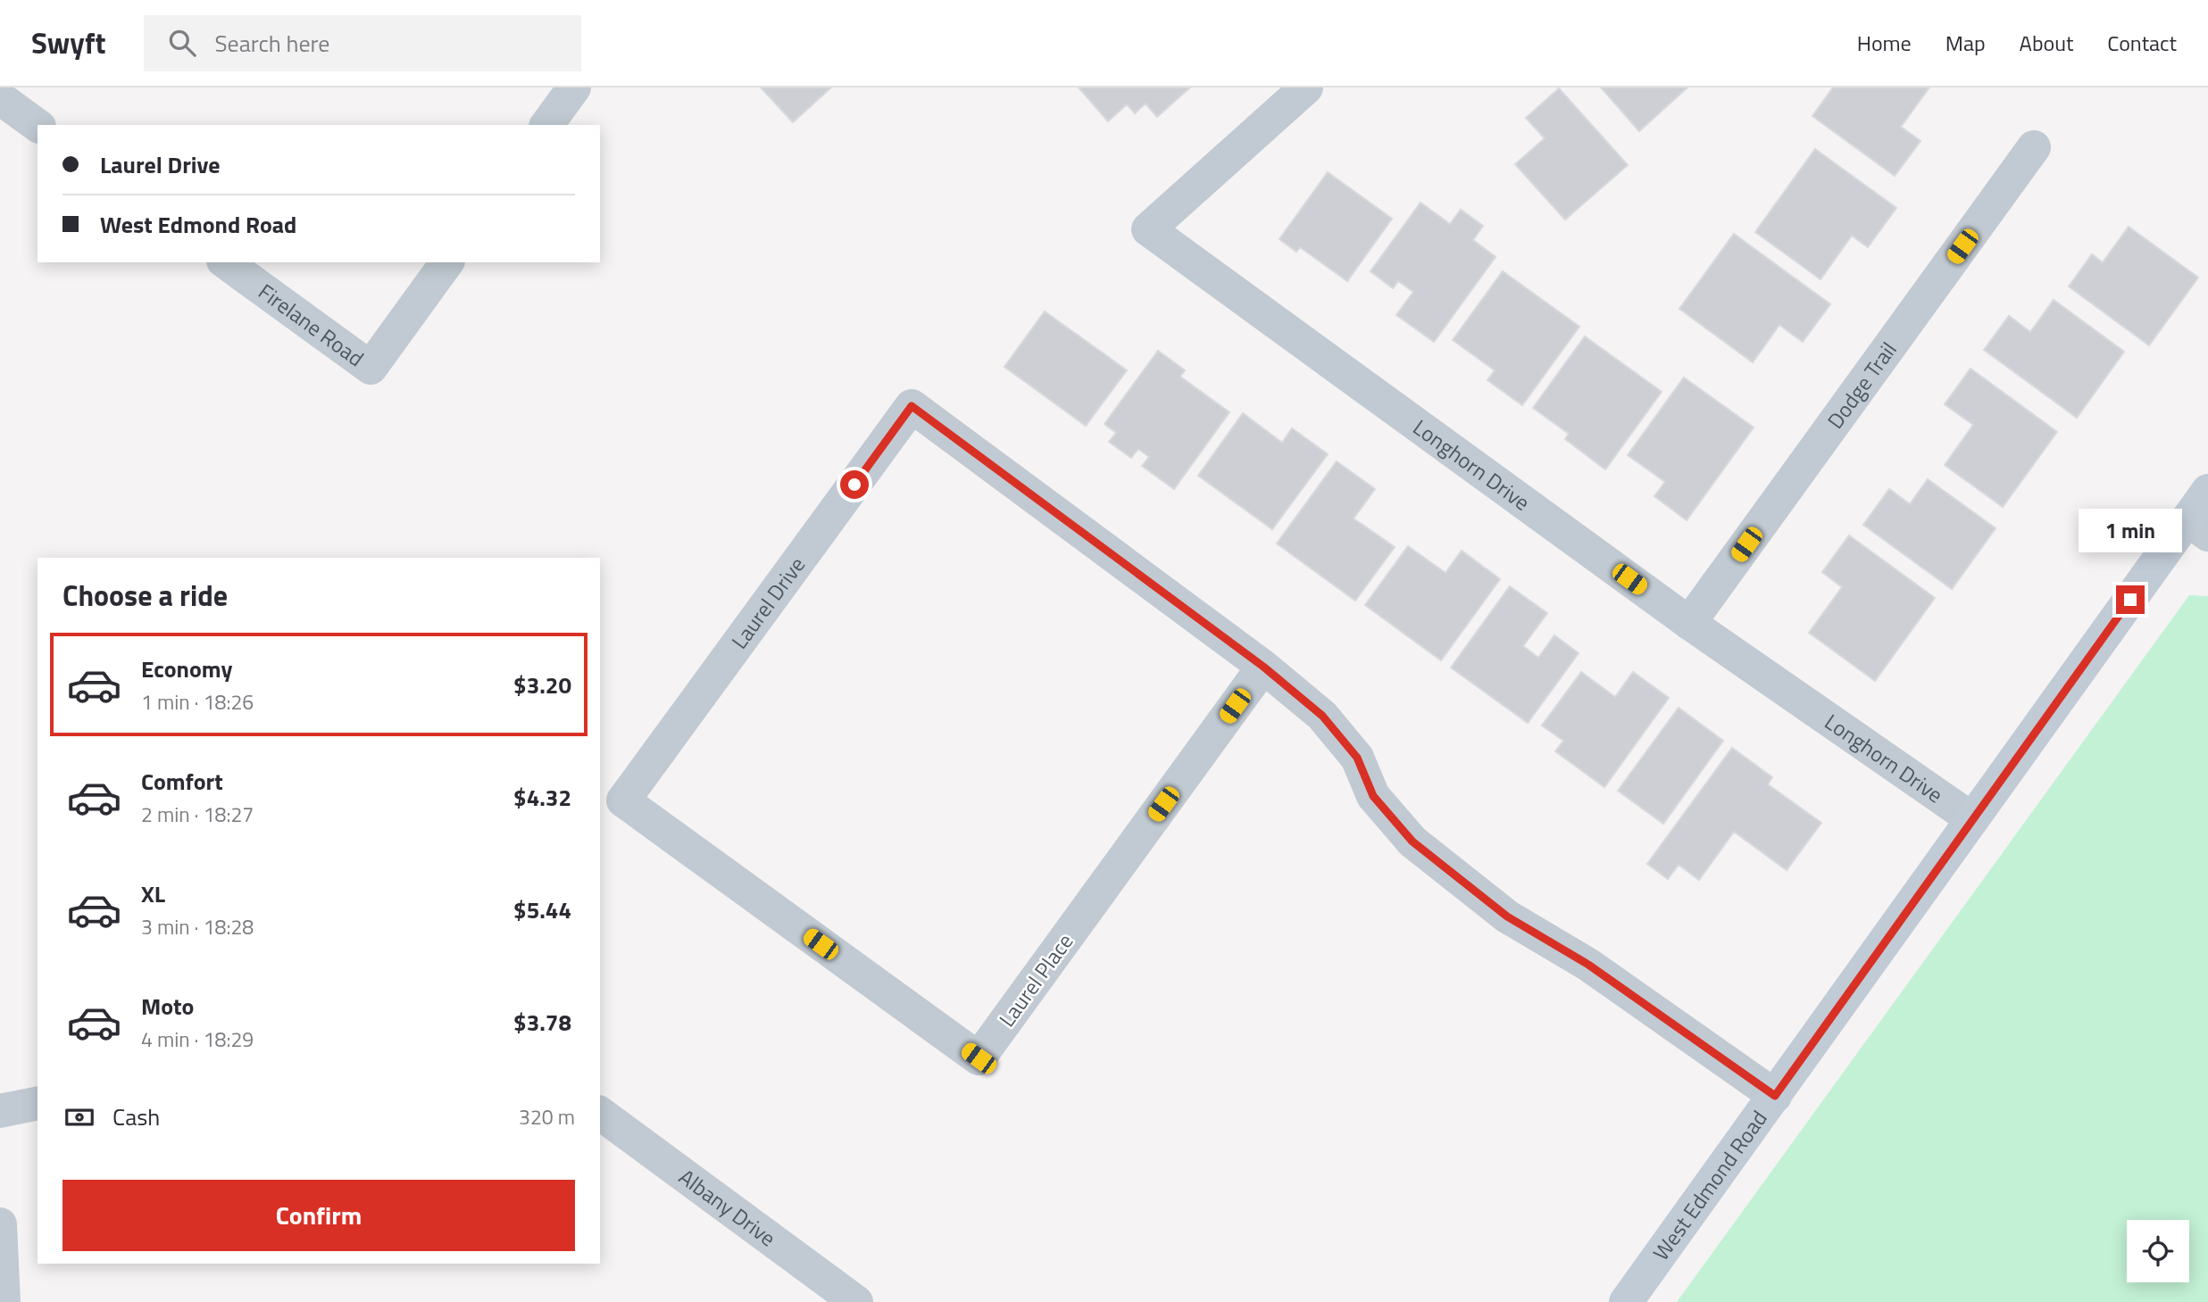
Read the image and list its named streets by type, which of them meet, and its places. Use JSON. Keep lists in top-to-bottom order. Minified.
{"streets":{"main road":["West Edmond Road"],"street":["Firelane Road","Dodge Trail","Longhorn Drive","Laurel Drive","Laurel Place","Albany Drive"]},"crossings":[["Dodge Trail","Longhorn Drive"],["Longhorn Drive","West Edmond Road"],["Laurel Drive","Laurel Place"]],"page":{"header":"Swyft","search":"Search here","nav":["Home","Map","About","Contact"],"banner":["Laurel Drive","West Edmond Road"],"bubble":"1 min","heading":"Choose a ride","list":[{"name":"Economy","note":"1 min · 18:26","value":"$3.20"},{"name":"Comfort","note":"2 min · 18:27","value":"$4.32"},{"name":"XL","note":"3 min · 18:28","value":"$5.44"},{"name":"Moto","note":"4 min · 18:29","value":"$3.78"}],"pay":["Cash","320 m"],"buttons":"Confirm"}}
